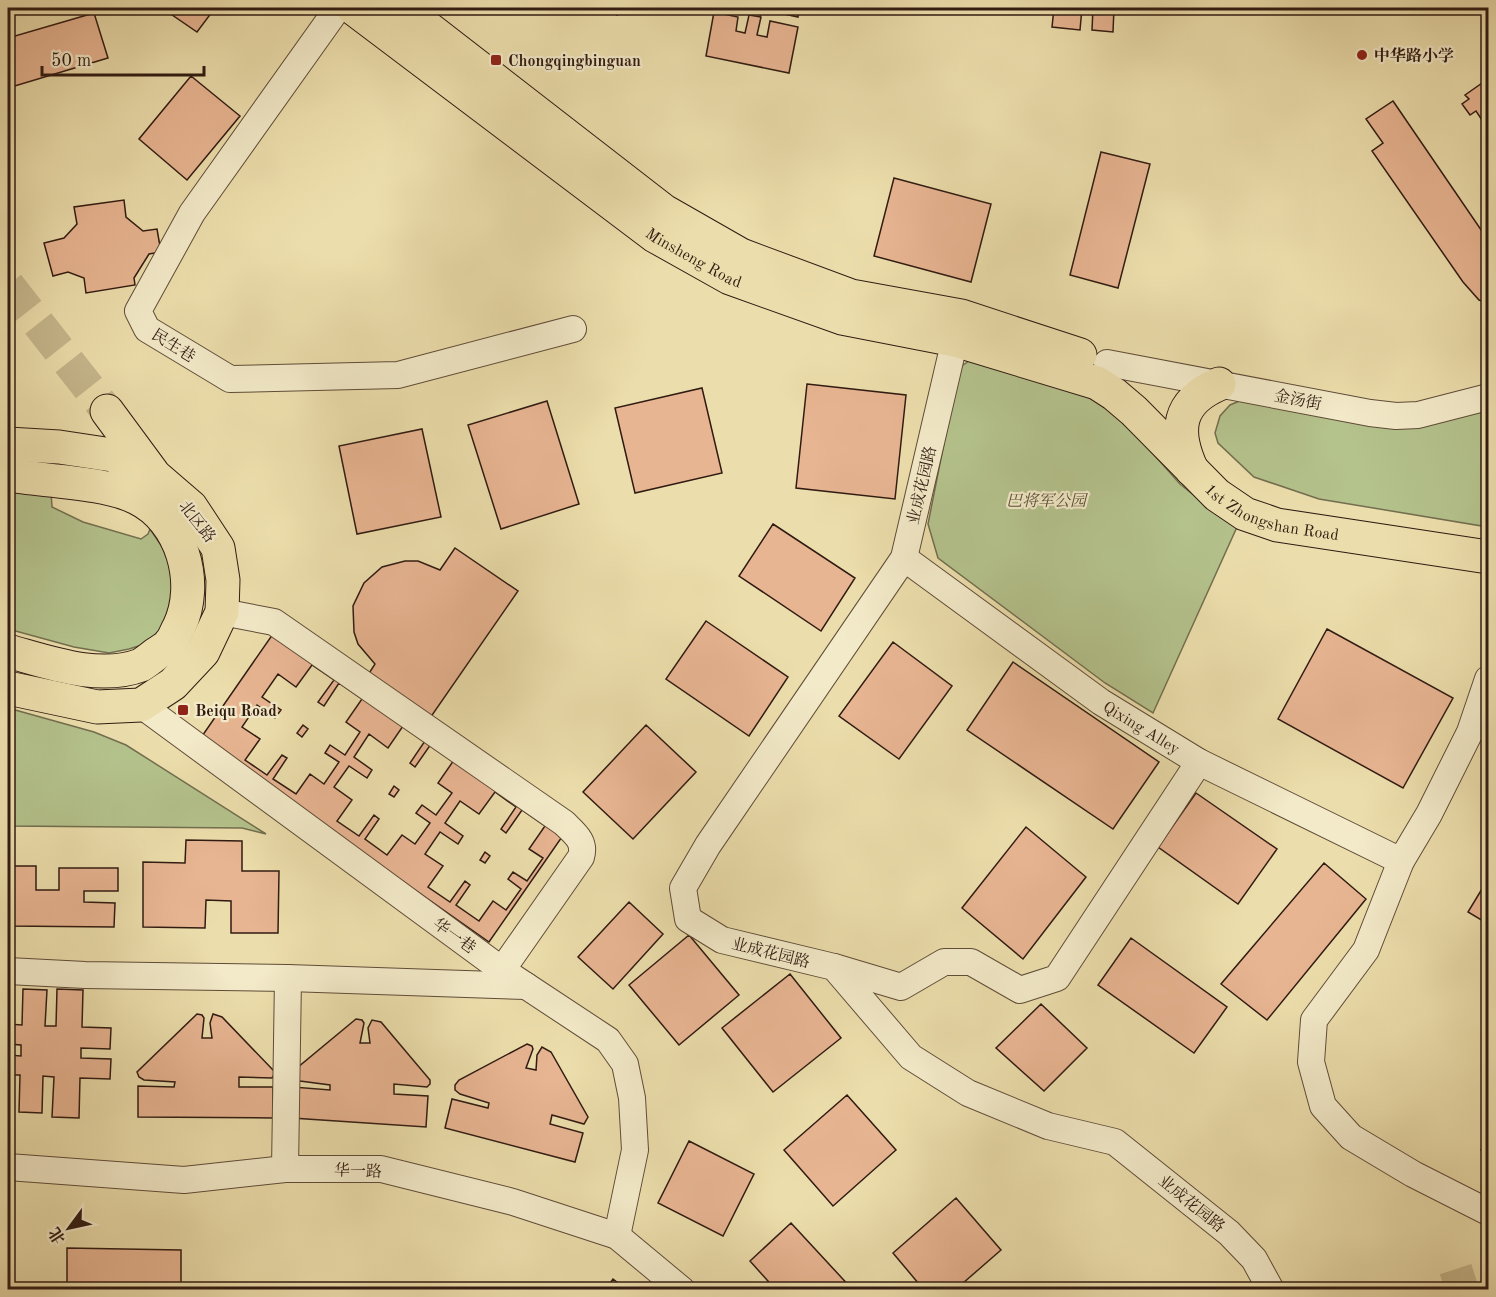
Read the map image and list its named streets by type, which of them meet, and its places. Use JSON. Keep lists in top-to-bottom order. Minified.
{"streets":{"main road":["Minsheng Road","1st Zhongshan Road","北区路"],"street":["民生巷","金汤街","业成花园路","Qixing Alley","华一巷","华一路"]},"crossings":[["Minsheng Road","金汤街"],["Minsheng Road","业成花园路"],["Minsheng Road","1st Zhongshan Road"],["金汤街","1st Zhongshan Road"],["业成花园路","Qixing Alley"],["北区路","华一巷"],["华一巷","华一路"]],"parks":["巴将军公园"],"places":{"other":["中华路小学"],"transit":["Chongqingbinguan","Beiqu Road"]},"scale_bar":"50 m","north":"bottom left"}
